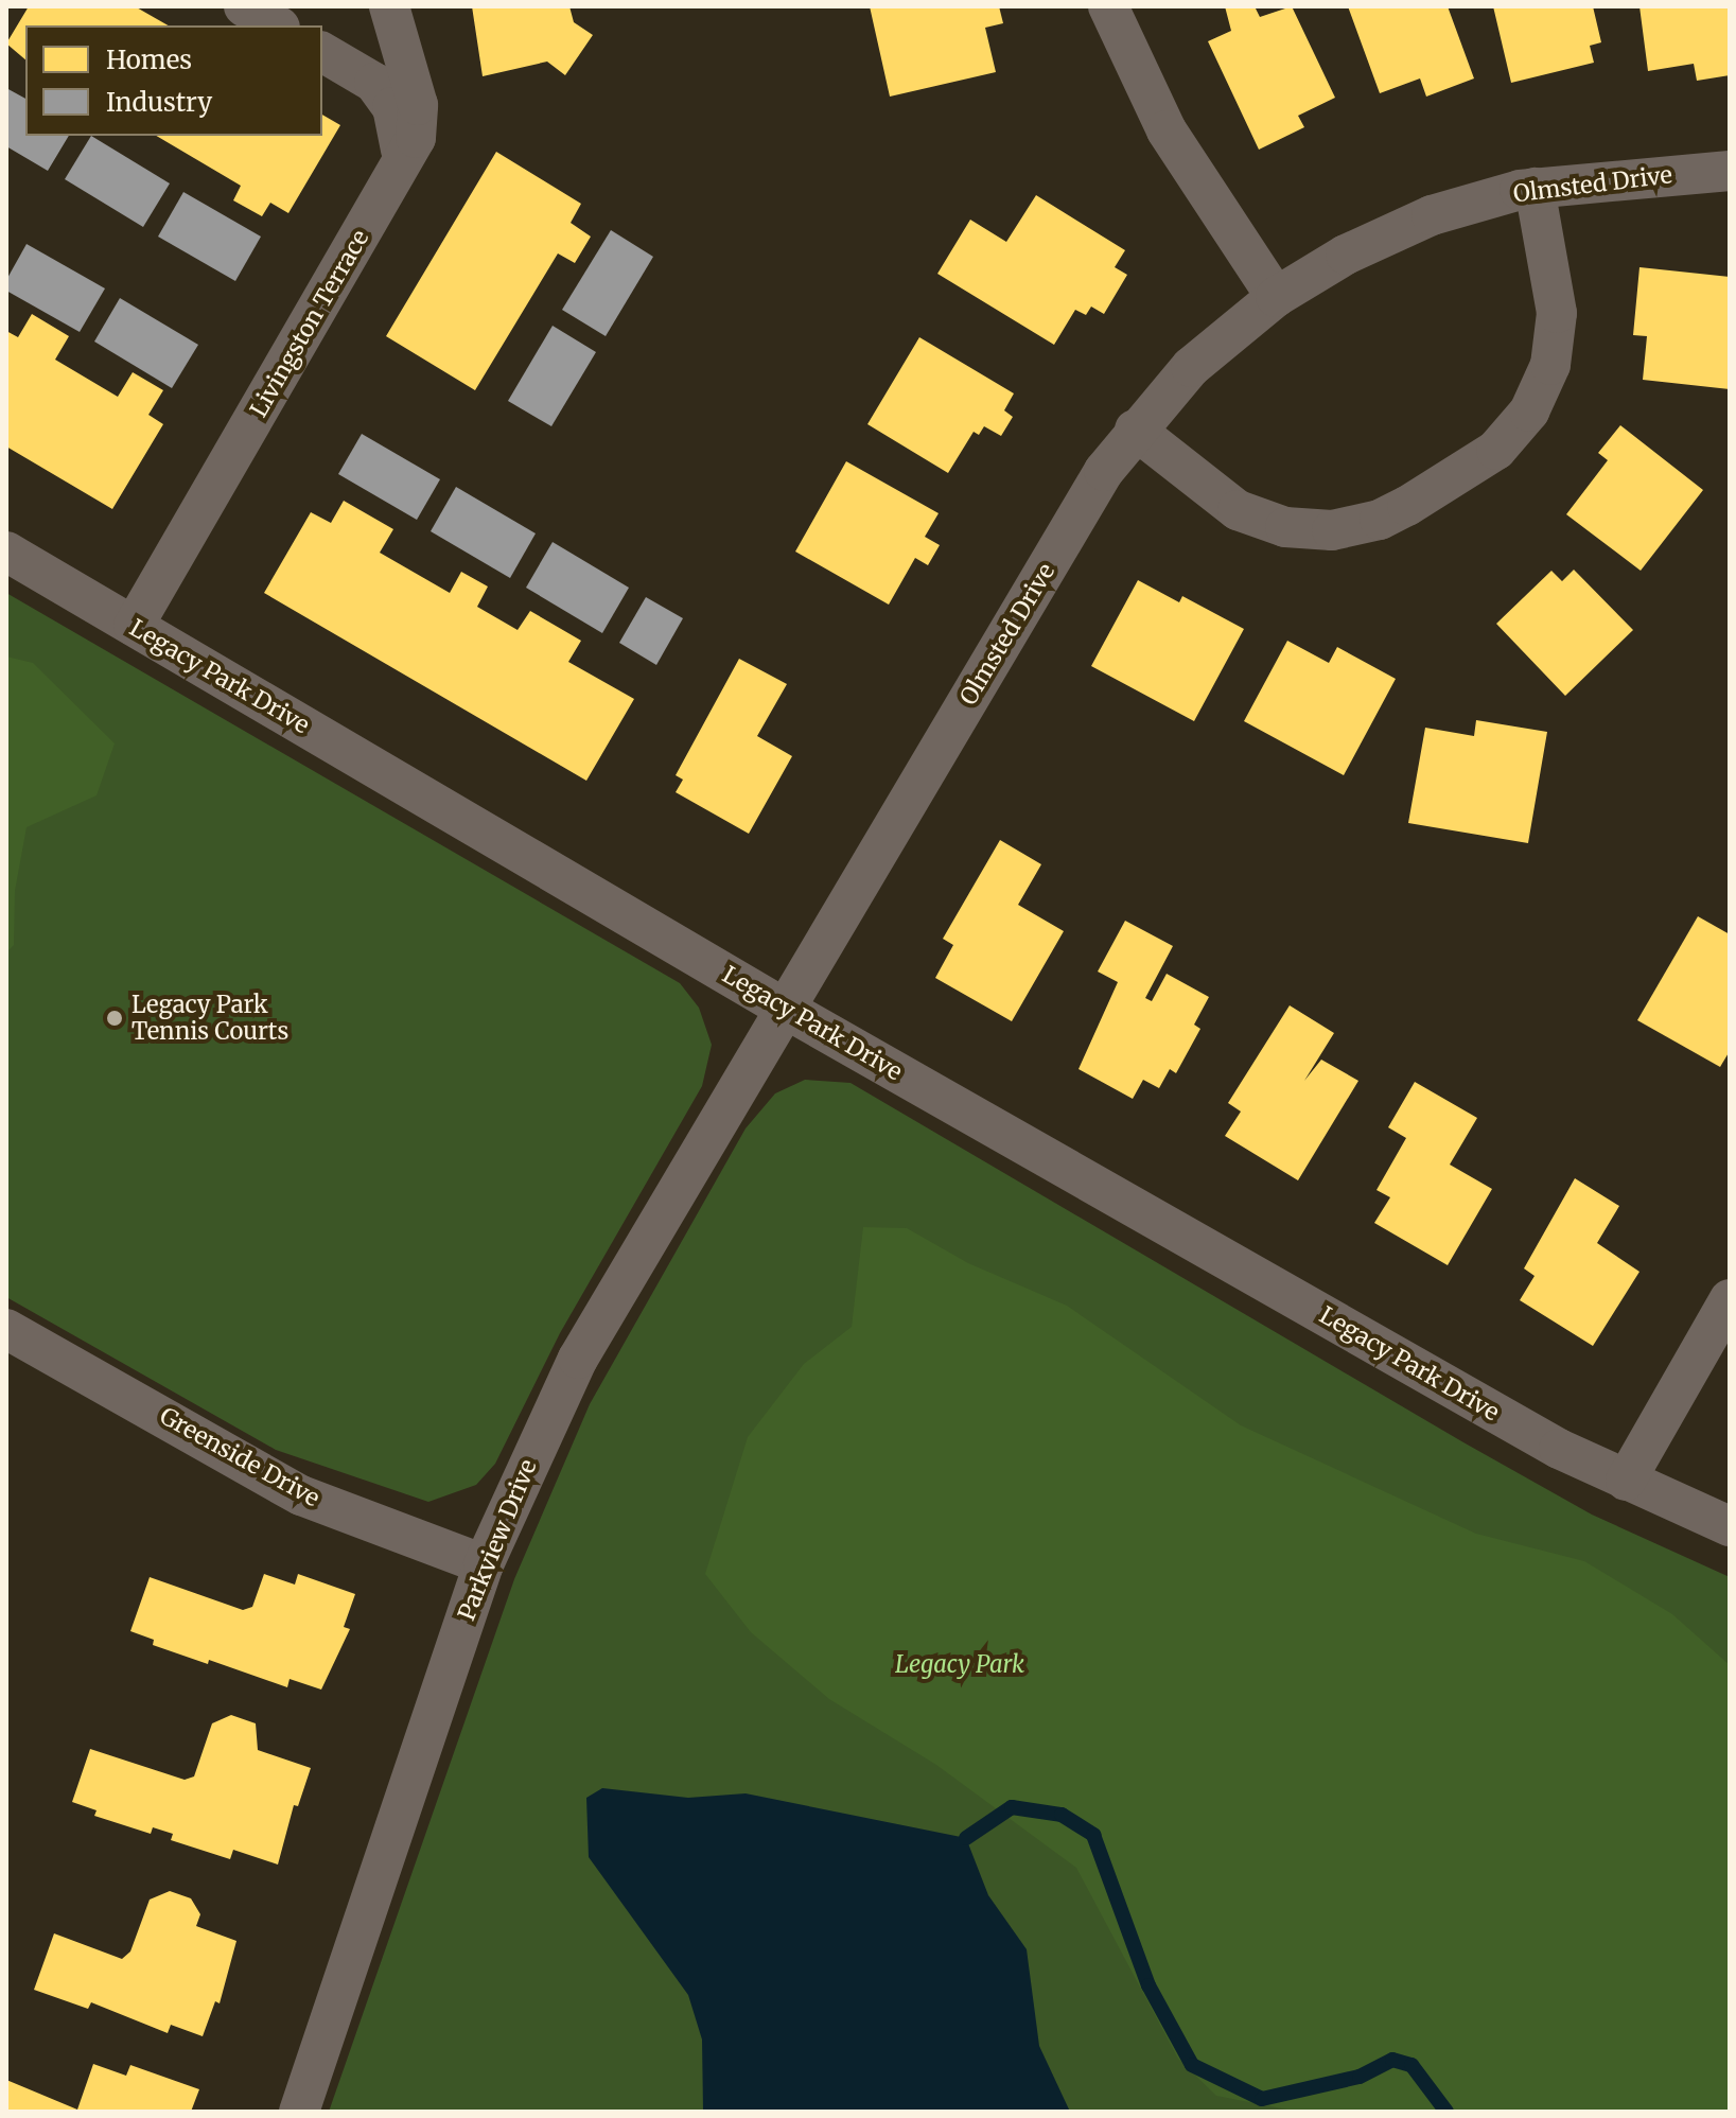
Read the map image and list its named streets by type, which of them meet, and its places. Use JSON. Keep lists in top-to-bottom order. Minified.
{"streets":{"street":["Olmsted Drive","Livingston Terrace","Legacy Park Drive","Greenside Drive","Parkview Drive"]},"crossings":[["Olmsted Drive","Legacy Park Drive"],["Olmsted Drive","Parkview Drive"],["Livingston Terrace","Legacy Park Drive"],["Legacy Park Drive","Parkview Drive"],["Greenside Drive","Parkview Drive"]],"parks":["Legacy Park"],"places":["Legacy Park Tennis Courts"],"legend":["Homes","Industry"]}
